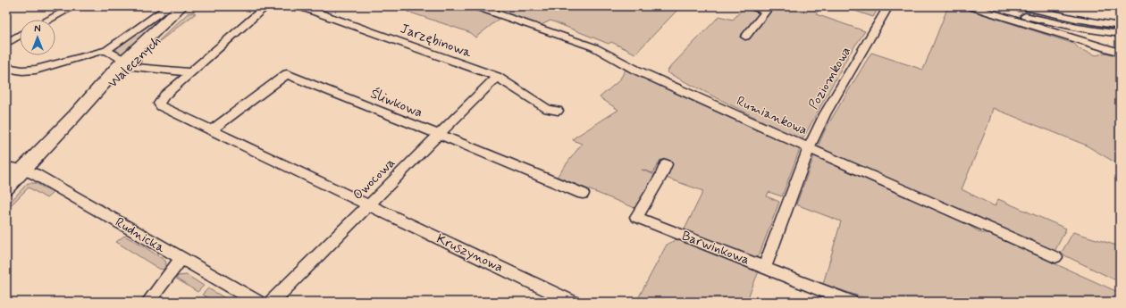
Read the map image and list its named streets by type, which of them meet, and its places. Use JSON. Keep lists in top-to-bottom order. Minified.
{"streets":{"street":["Jarzębinowa","Walecznych","Poziomkowa","Śliwkowa","Rumiankowa","Owocowa","Rudnicka","Barwinkowa","Kruszynowa"]},"crossings":[["Jarzębinowa","Owocowa"],["Walecznych","Rudnicka"],["Poziomkowa","Rumiankowa"],["Poziomkowa","Barwinkowa"],["Śliwkowa","Owocowa"],["Owocowa","Kruszynowa"]],"north":"top"}
